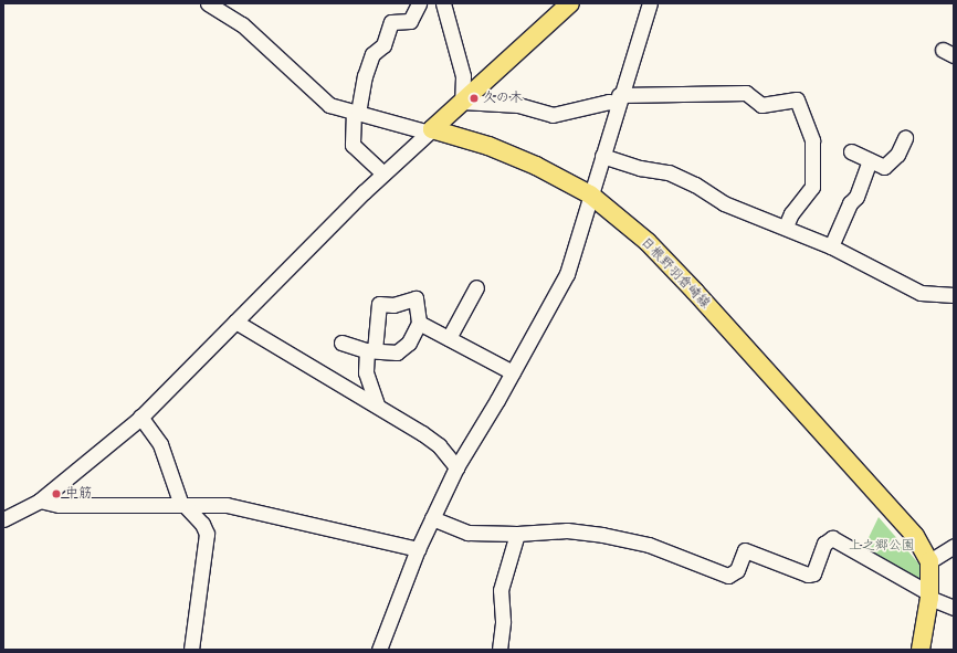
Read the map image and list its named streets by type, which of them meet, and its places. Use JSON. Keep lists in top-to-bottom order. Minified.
{"streets":{"main road":["日根野羽倉崎線"]},"parks":["上之郷公園"],"places":["久の木","中筋"]}
